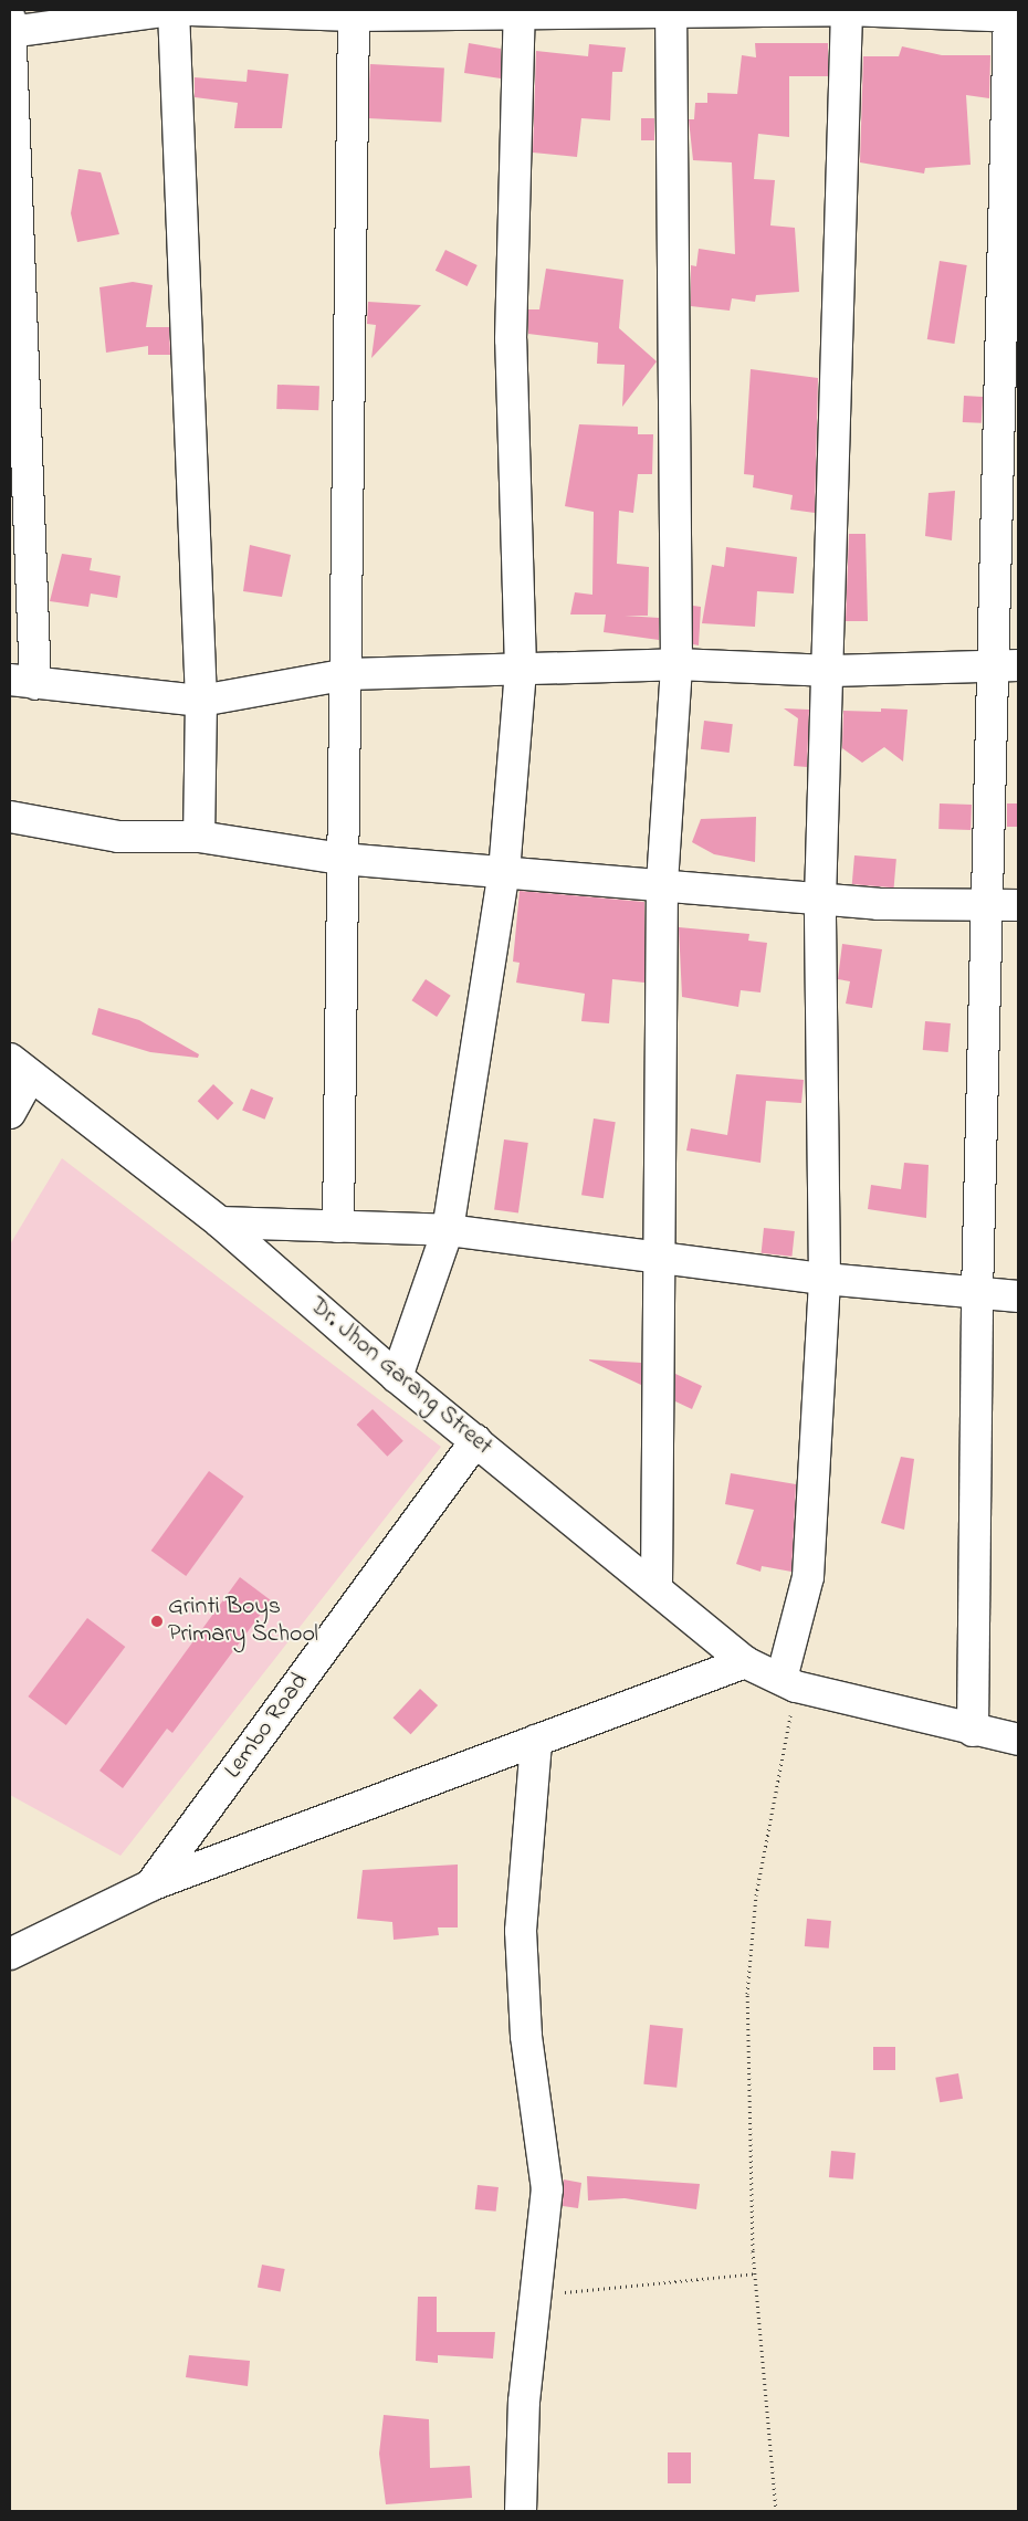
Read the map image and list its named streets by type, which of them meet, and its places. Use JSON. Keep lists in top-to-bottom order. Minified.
{"streets":{"street":["Dr. Jhon Garang Street","Lembo Road"]},"crossings":[["Dr. Jhon Garang Street","Lembo Road"]],"places":["Grinti Boys Primary School"]}
